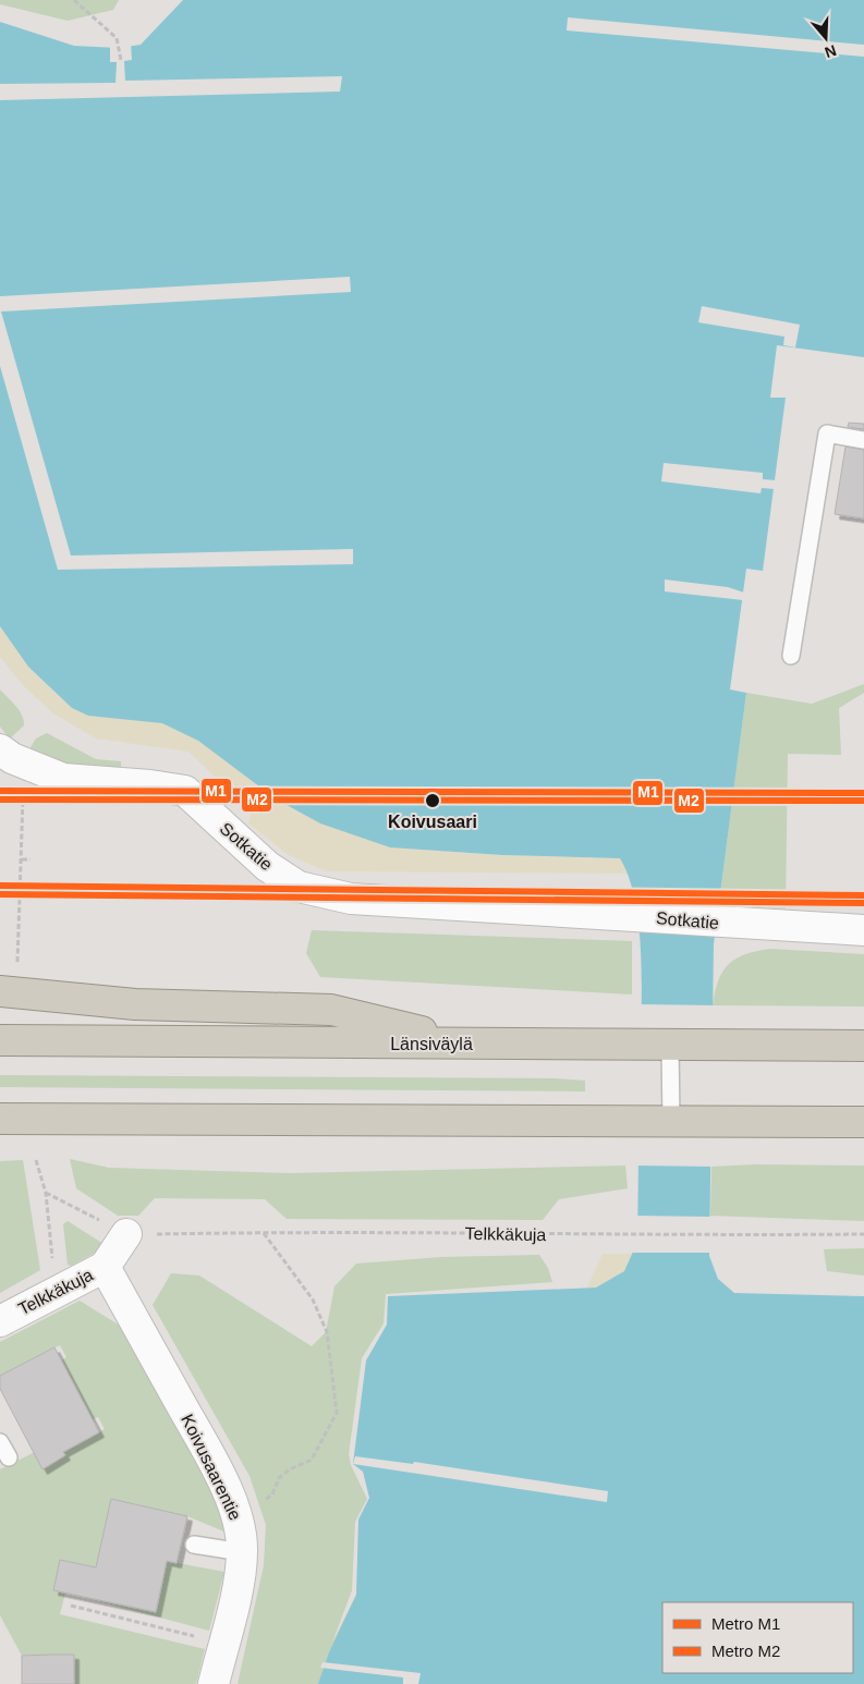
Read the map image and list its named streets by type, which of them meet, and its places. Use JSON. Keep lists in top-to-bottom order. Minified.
{"streets":{"highway":["Länsiväylä"],"street":["Sotkatie","Telkkäkuja","Koivusaarentie"]},"crossings":[["Telkkäkuja","Koivusaarentie"]],"places":["Koivusaari"],"lines":["metro line M1","metro line M2"],"legend":["Metro M1","Metro M2"],"north":"bottom"}
